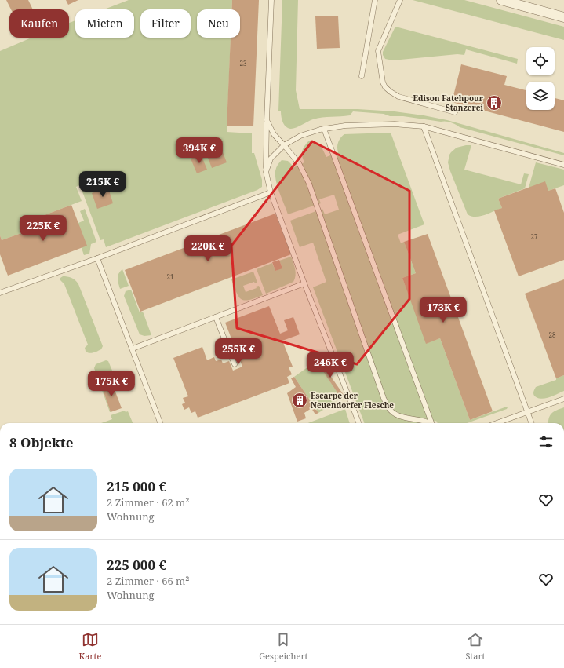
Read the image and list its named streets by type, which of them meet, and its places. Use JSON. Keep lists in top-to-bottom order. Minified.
{"places":{"building":["Edison Fatehpour Stanzerei","Escarpe der Neuendorfer Flesche"]},"house_numbers":["23","27","21","28"],"page":{"chip":["Kaufen","Mieten","Filter","Neu"],"price":["394K €","215K €","225K €","220K €","173K €","255K €","246K €","175K €"],"heading":"8 Objekte","list":[{"name":"215 000 €","note":"2 Zimmer · 62 m² · Wohnung"},{"name":"225 000 €","note":"2 Zimmer · 66 m² · Wohnung"}],"tabs":["Karte","Gespeichert","Start"]}}
